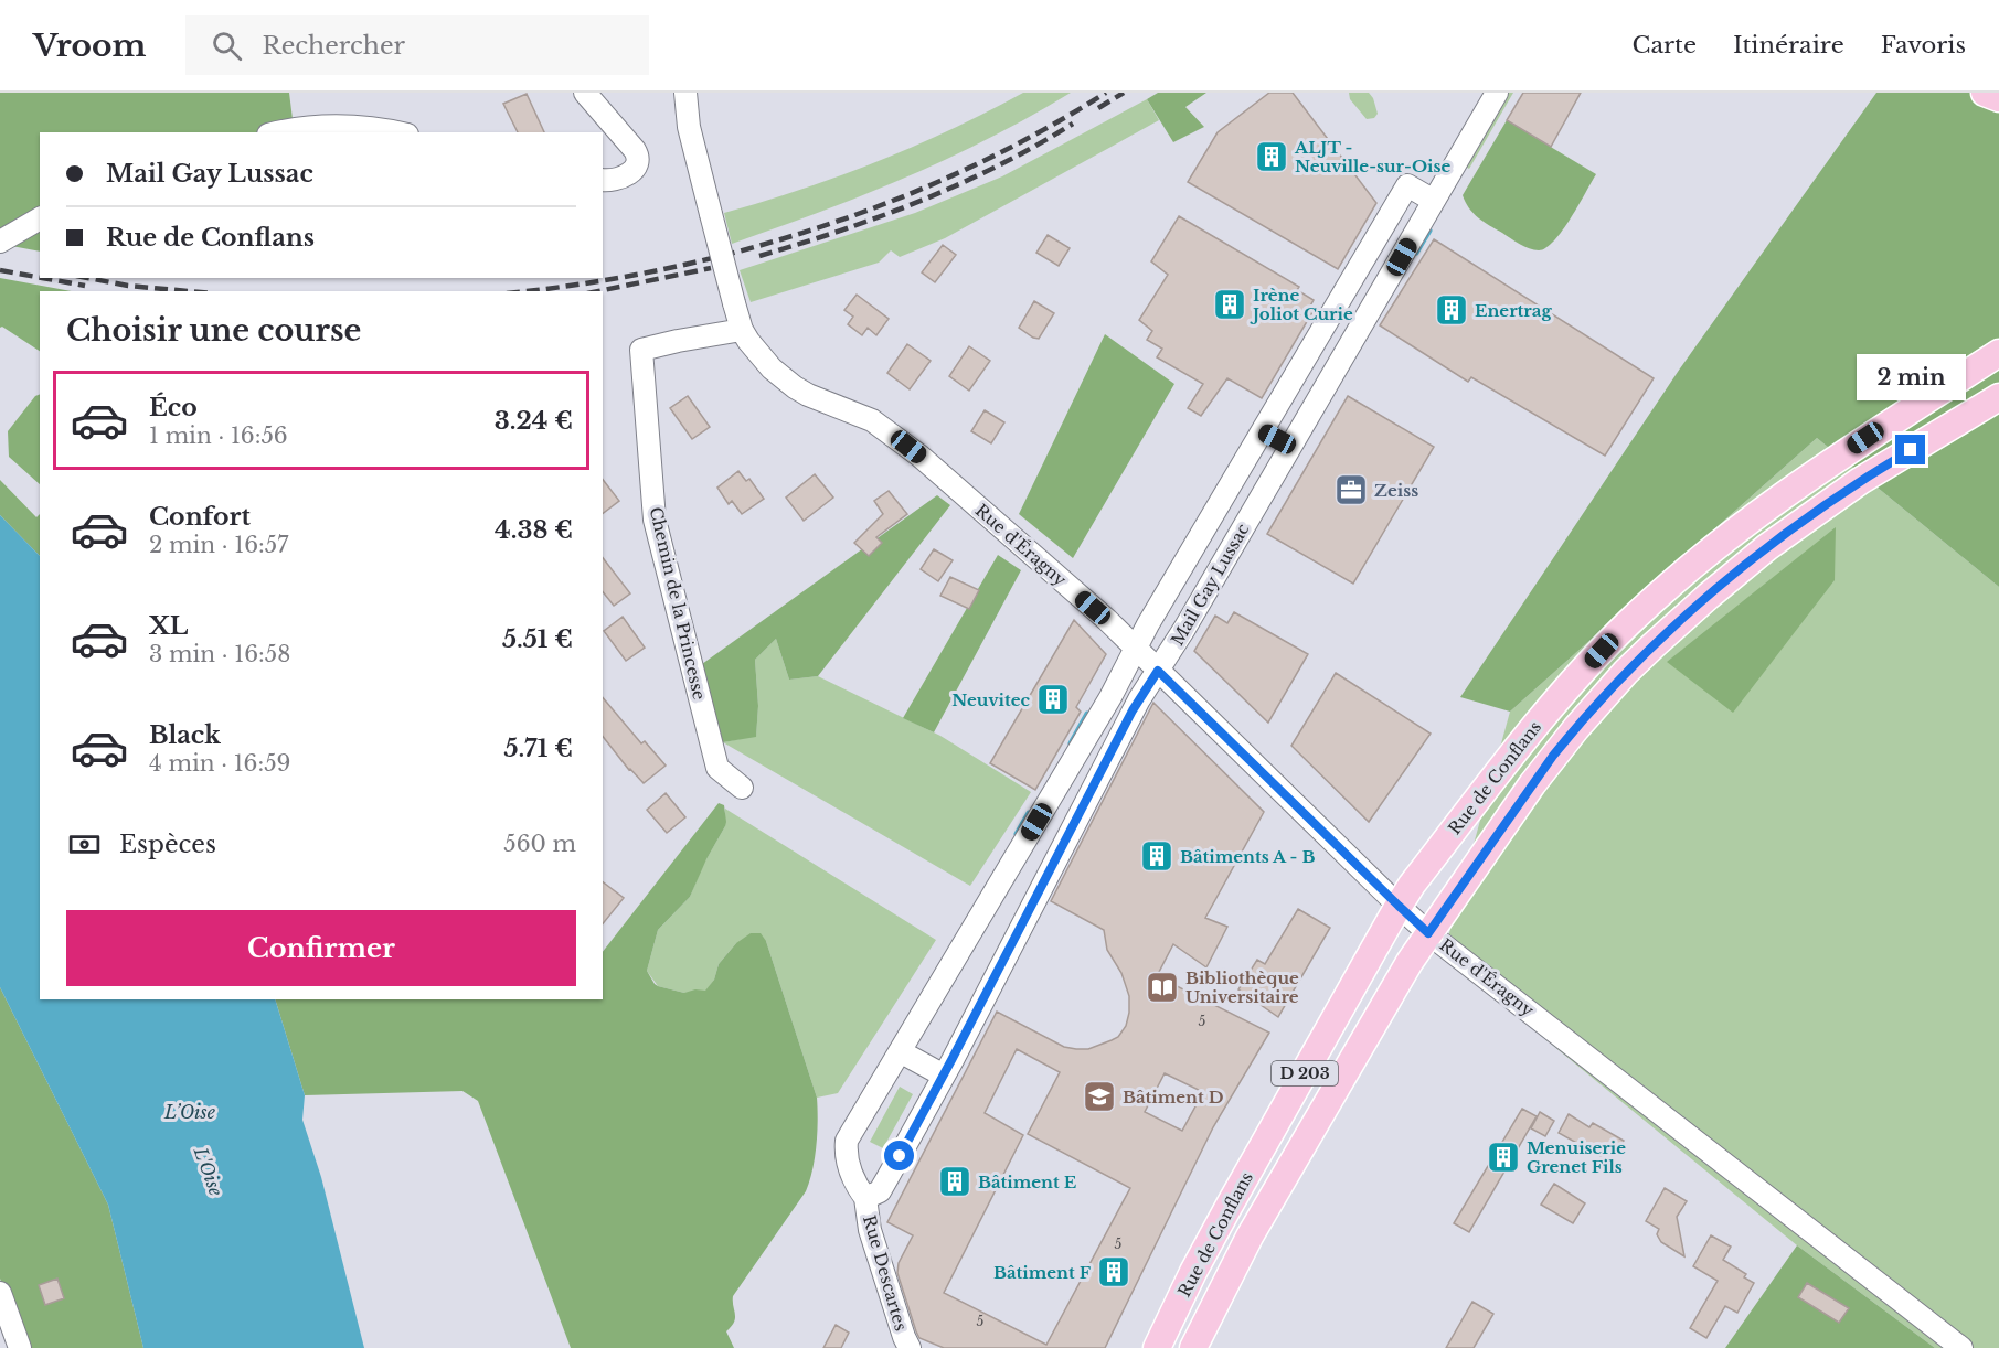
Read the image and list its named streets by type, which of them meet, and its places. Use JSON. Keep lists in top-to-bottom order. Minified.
{"streets":{"main road":["Rue de Conflans","D 203"],"street":["Rue d'Éragny","Mail Gay Lussac","Chemin de la Princesse","Rue Descartes"]},"crossings":[["Rue d'Éragny","Mail Gay Lussac"],["Rue d'Éragny","Chemin de la Princesse"],["Rue d'Éragny","Rue de Conflans"],["Mail Gay Lussac","Rue Descartes"]],"water":["L’Oise","L'Oise"],"places":{"building":["ALJT - Neuville-sur-Oise","Irène Joliot Curie","Enertrag","Neuvitec","Bâtiments A - B","Menuiserie Grenet Fils","Bâtiment E","Bâtiment F"],"office":["Zeiss"],"library":["Bibliothèque Universitaire"],"school or university":["Bâtiment D"]},"house_numbers":["5","5","5"],"page":{"header":"Vroom","search":"Rechercher","nav":["Carte","Itinéraire","Favoris"],"banner":["Mail Gay Lussac","Rue de Conflans"],"heading":"Choisir une course","bubble":"2 min","list":[{"name":"Éco","note":"1 min · 16:56","value":"3.24 €"},{"name":"Confort","note":"2 min · 16:57","value":"4.38 €"},{"name":"XL","note":"3 min · 16:58","value":"5.51 €"},{"name":"Black","note":"4 min · 16:59","value":"5.71 €"}],"pay":["Espèces","560 m"],"buttons":"Confirmer"}}
